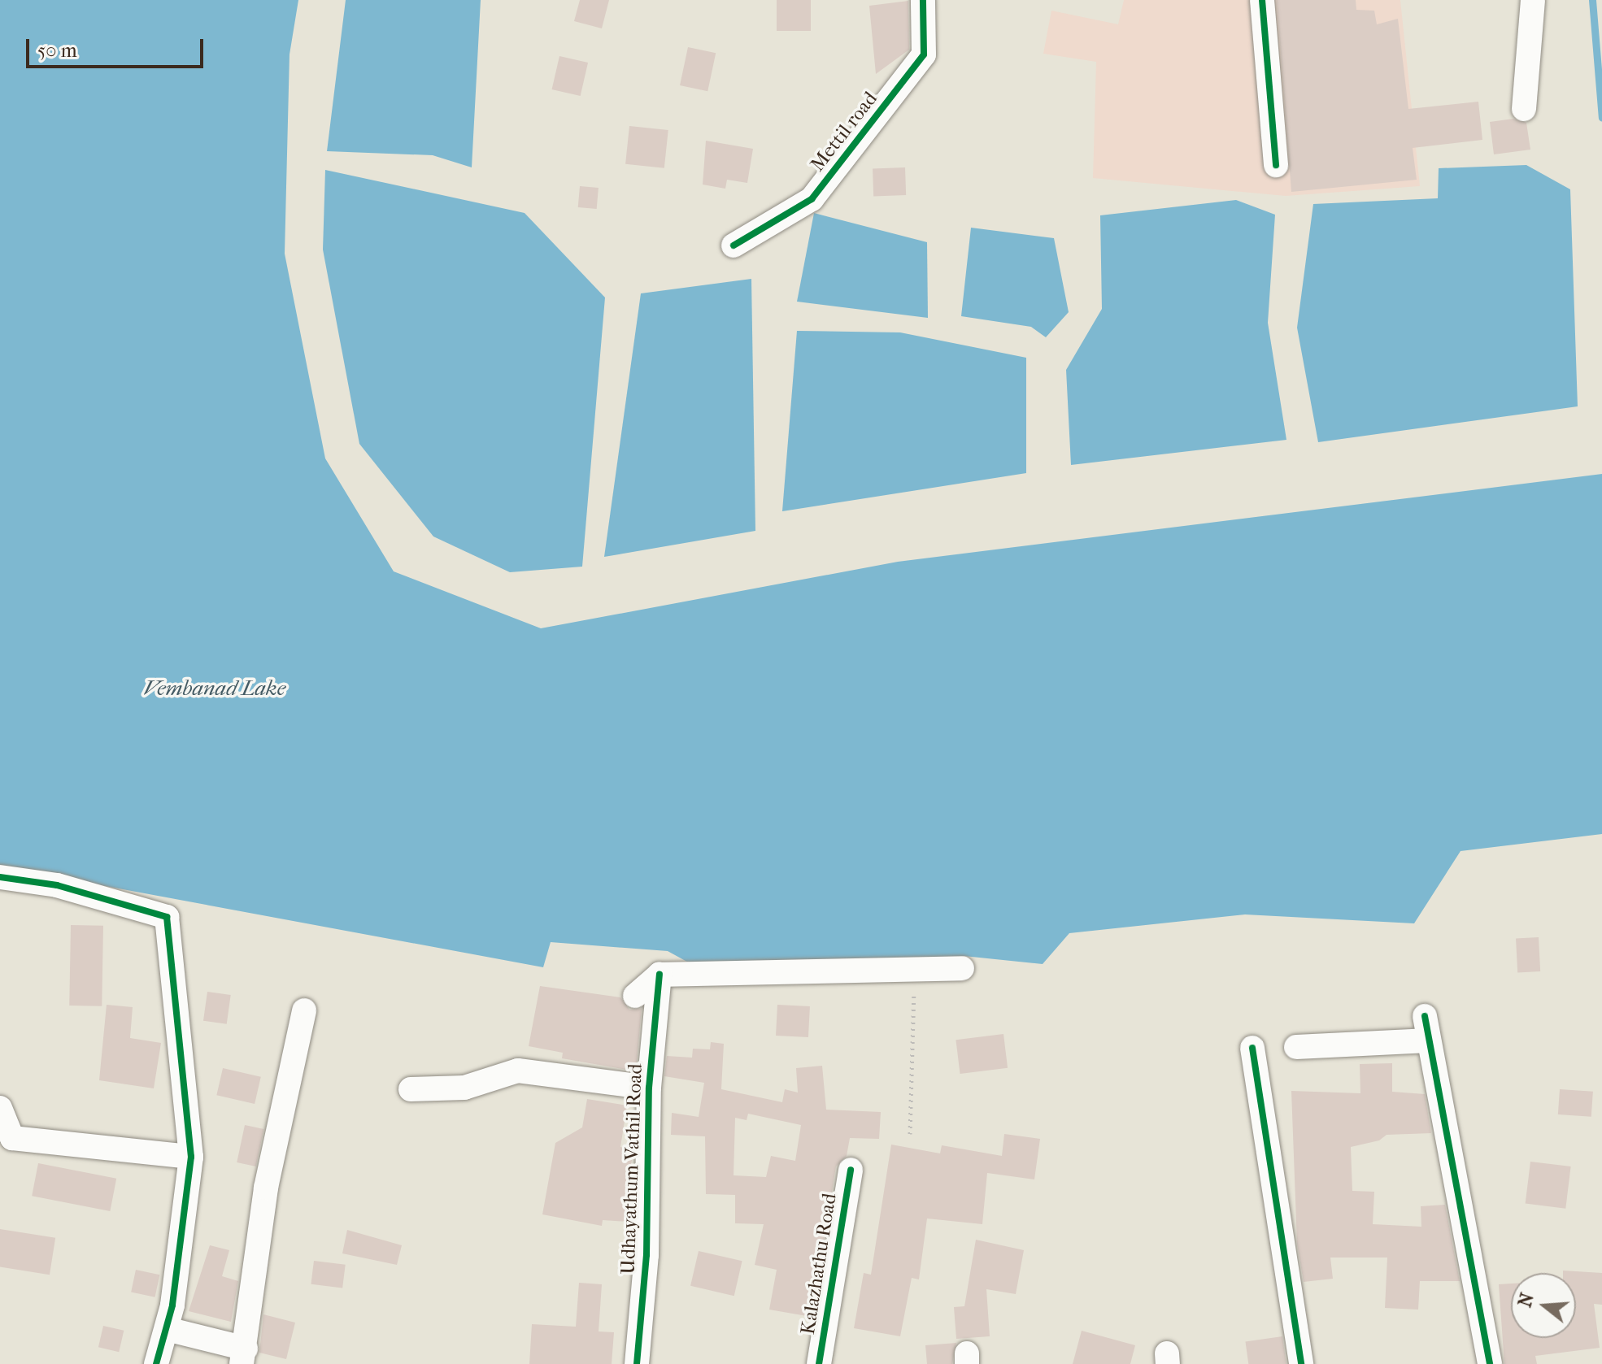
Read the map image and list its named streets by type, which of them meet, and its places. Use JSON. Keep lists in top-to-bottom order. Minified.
{"streets":{"street":["Mettil road","Udhayathum Vathil Road","Kalazhathu Road"]},"water":["Vembanad Lake"],"scale_bar":"50 m","north":"left"}
